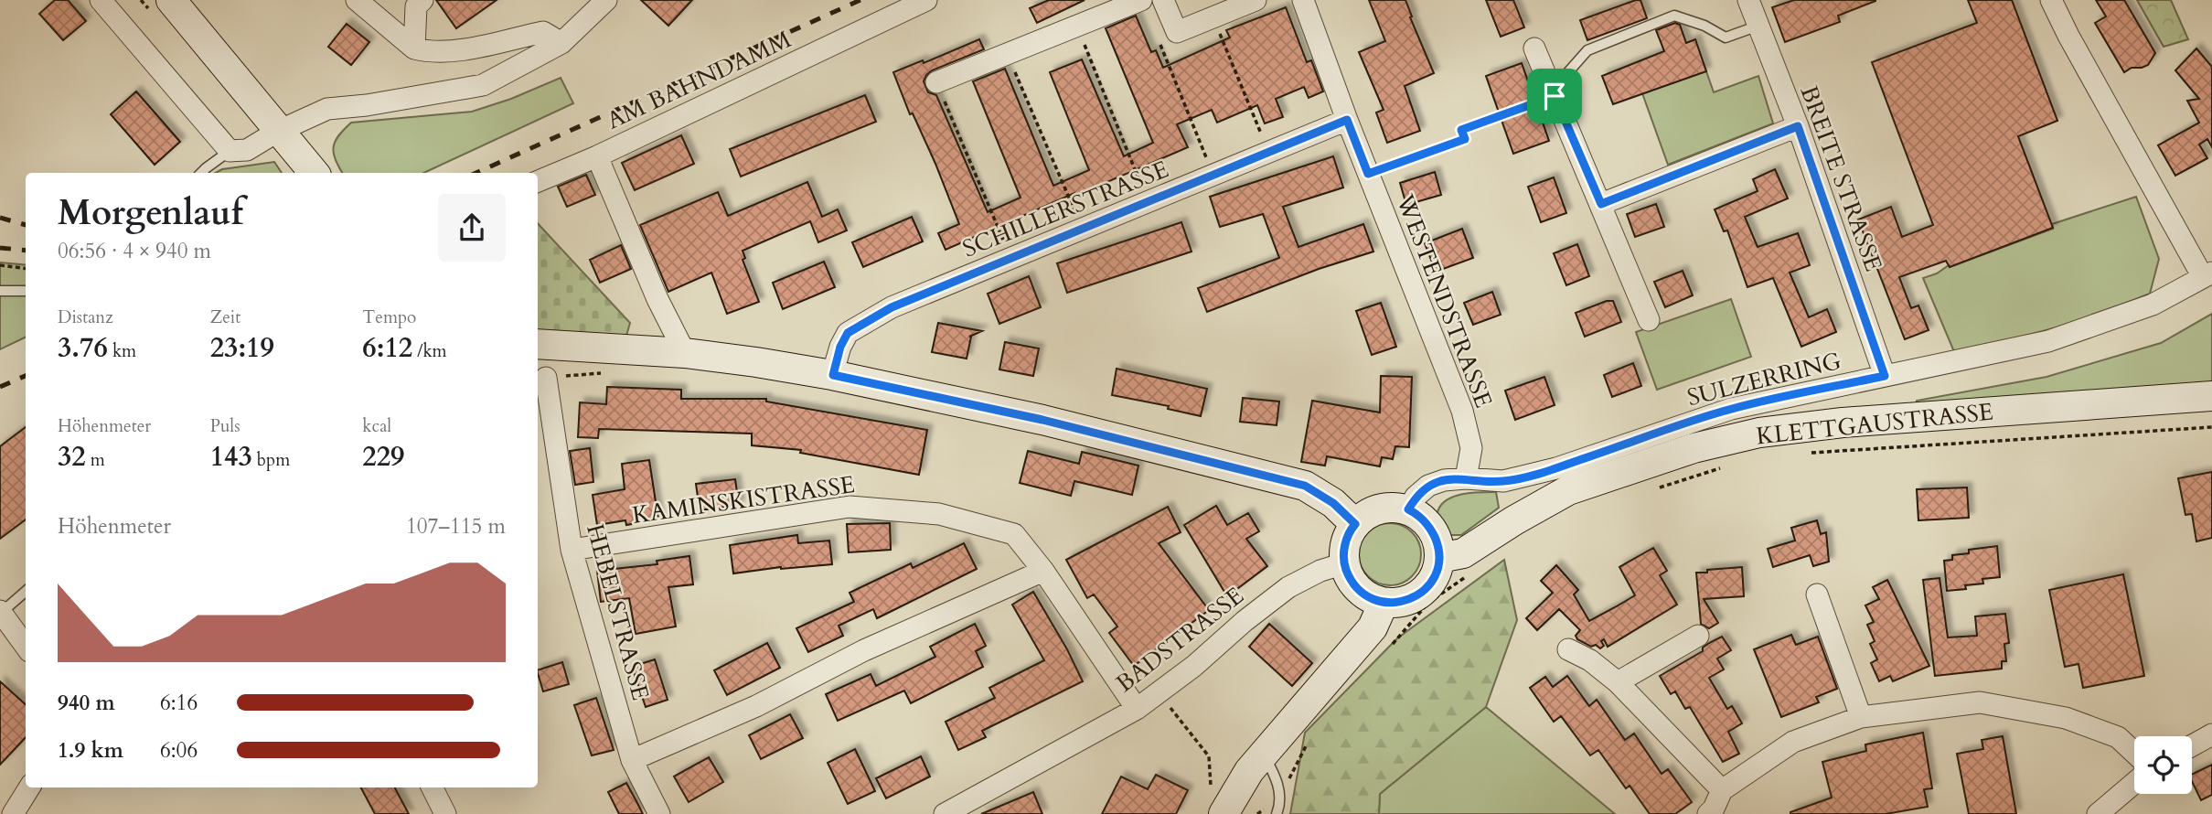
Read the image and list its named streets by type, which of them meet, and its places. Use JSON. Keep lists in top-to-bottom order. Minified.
{"streets":{"main road":["KLETTGAUSTRASSE"],"street":["AM BAHNDAMM","BREITE STRASSE","SCHILLERSTRASSE","WESTENDSTRASSE","SULZERRING","KAMINSKISTRASSE","HEBELSTRASSE","BADSTRASSE"]},"crossings":[["BREITE STRASSE","SULZERRING"],["SCHILLERSTRASSE","WESTENDSTRASSE"],["WESTENDSTRASSE","SULZERRING"],["SULZERRING","KLETTGAUSTRASSE"],["SULZERRING","BADSTRASSE"],["KLETTGAUSTRASSE","BADSTRASSE"],["KAMINSKISTRASSE","HEBELSTRASSE"],["KAMINSKISTRASSE","BADSTRASSE"]],"page":{"heading":["Morgenlauf","06:56 · 4 × 940 m"],"stats":[["Distanz","3.76 km"],["Zeit","23:19"],["Tempo","6:12 /km"],["Höhenmeter","32 m"],["Puls","143 bpm"],["kcal","229"]],"chart":["Höhenmeter","107–115 m"],"list":[{"name":"940 m","note":"6:16"},{"name":"1.9 km","note":"6:06"}]}}
